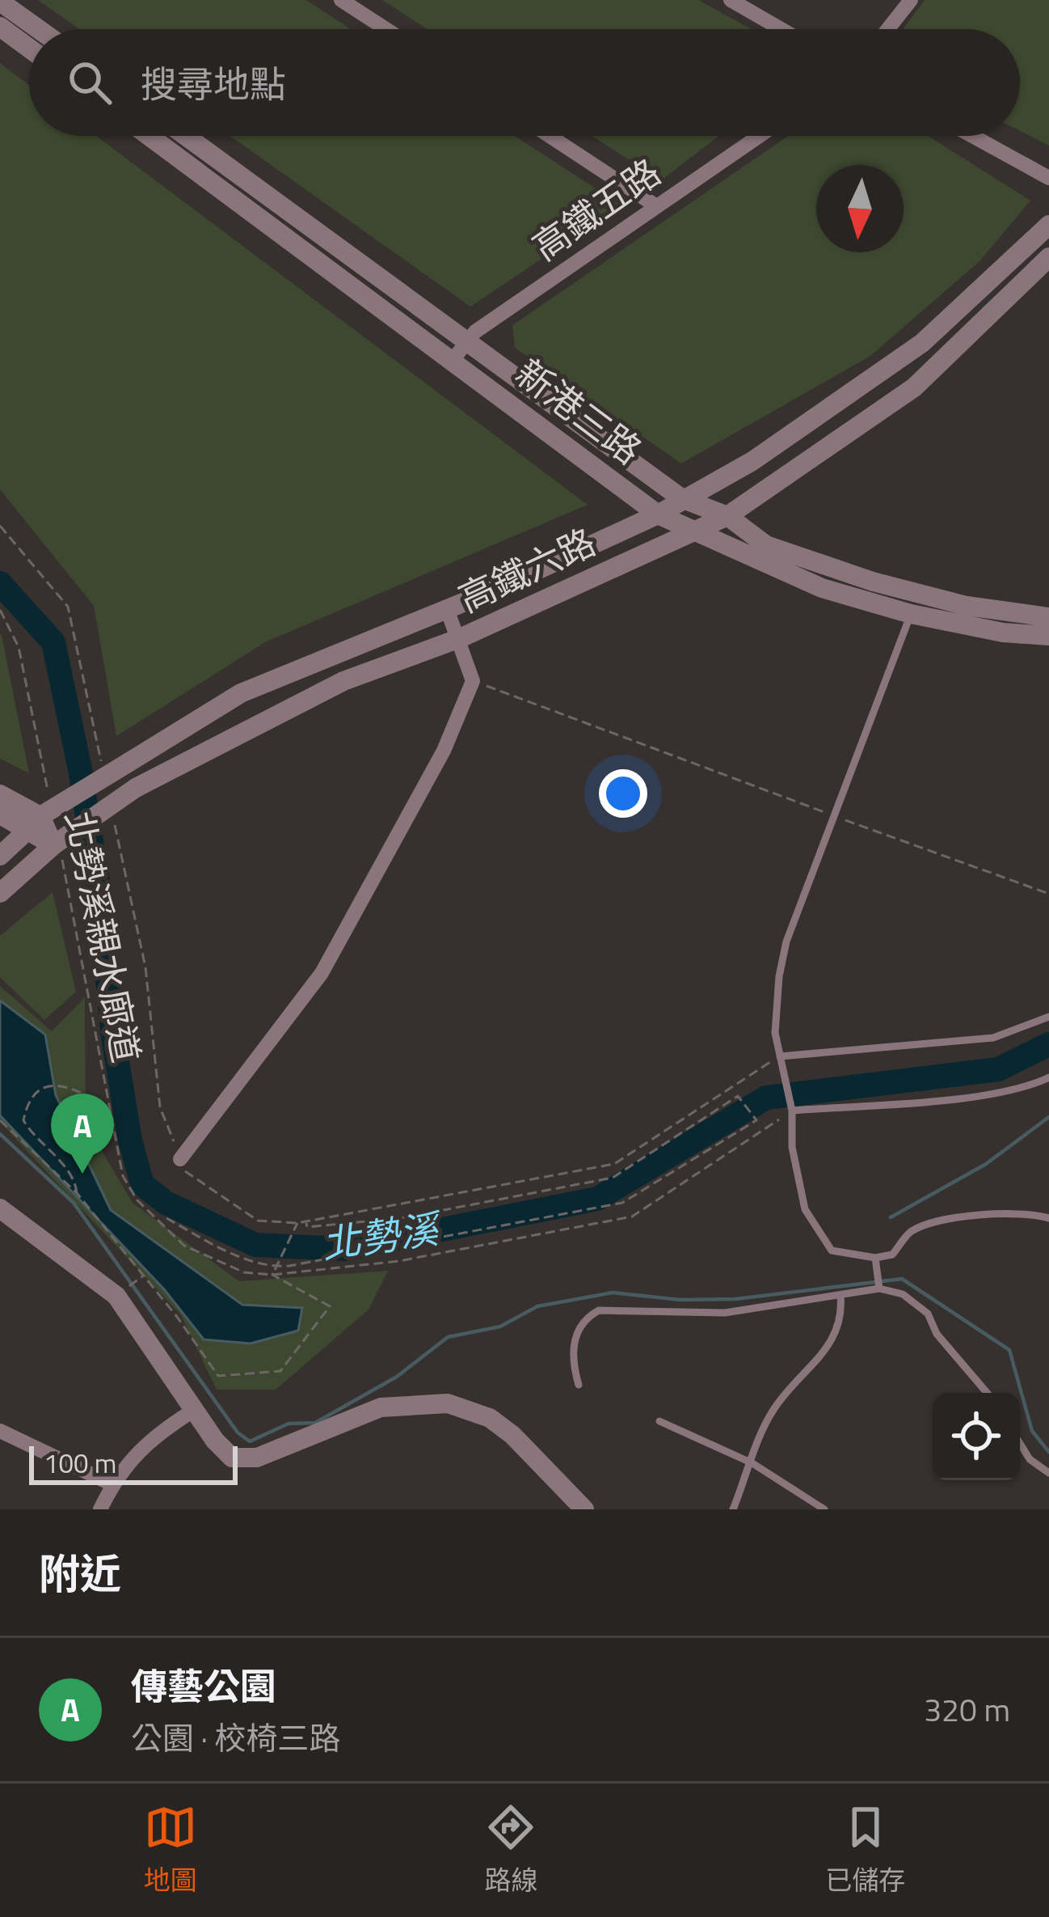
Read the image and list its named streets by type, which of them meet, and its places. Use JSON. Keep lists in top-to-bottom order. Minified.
{"streets":{"street":["高鐵五路","新港三路","高鐵六路"],"path":["北勢溪親水廊道"]},"crossings":[["高鐵五路","新港三路"],["新港三路","高鐵六路"],["高鐵六路","北勢溪親水廊道"]],"water":["北勢溪"],"scale_bar":"100 m","north":"bottom","page":{"search":"搜尋地點","pins":"A","scale":"100 m","heading":"附近","list":[{"mark":"A","name":"傳藝公園","note":"公園 · 校椅三路","value":"320 m"}],"nav":["地圖","路線","已儲存"]}}
